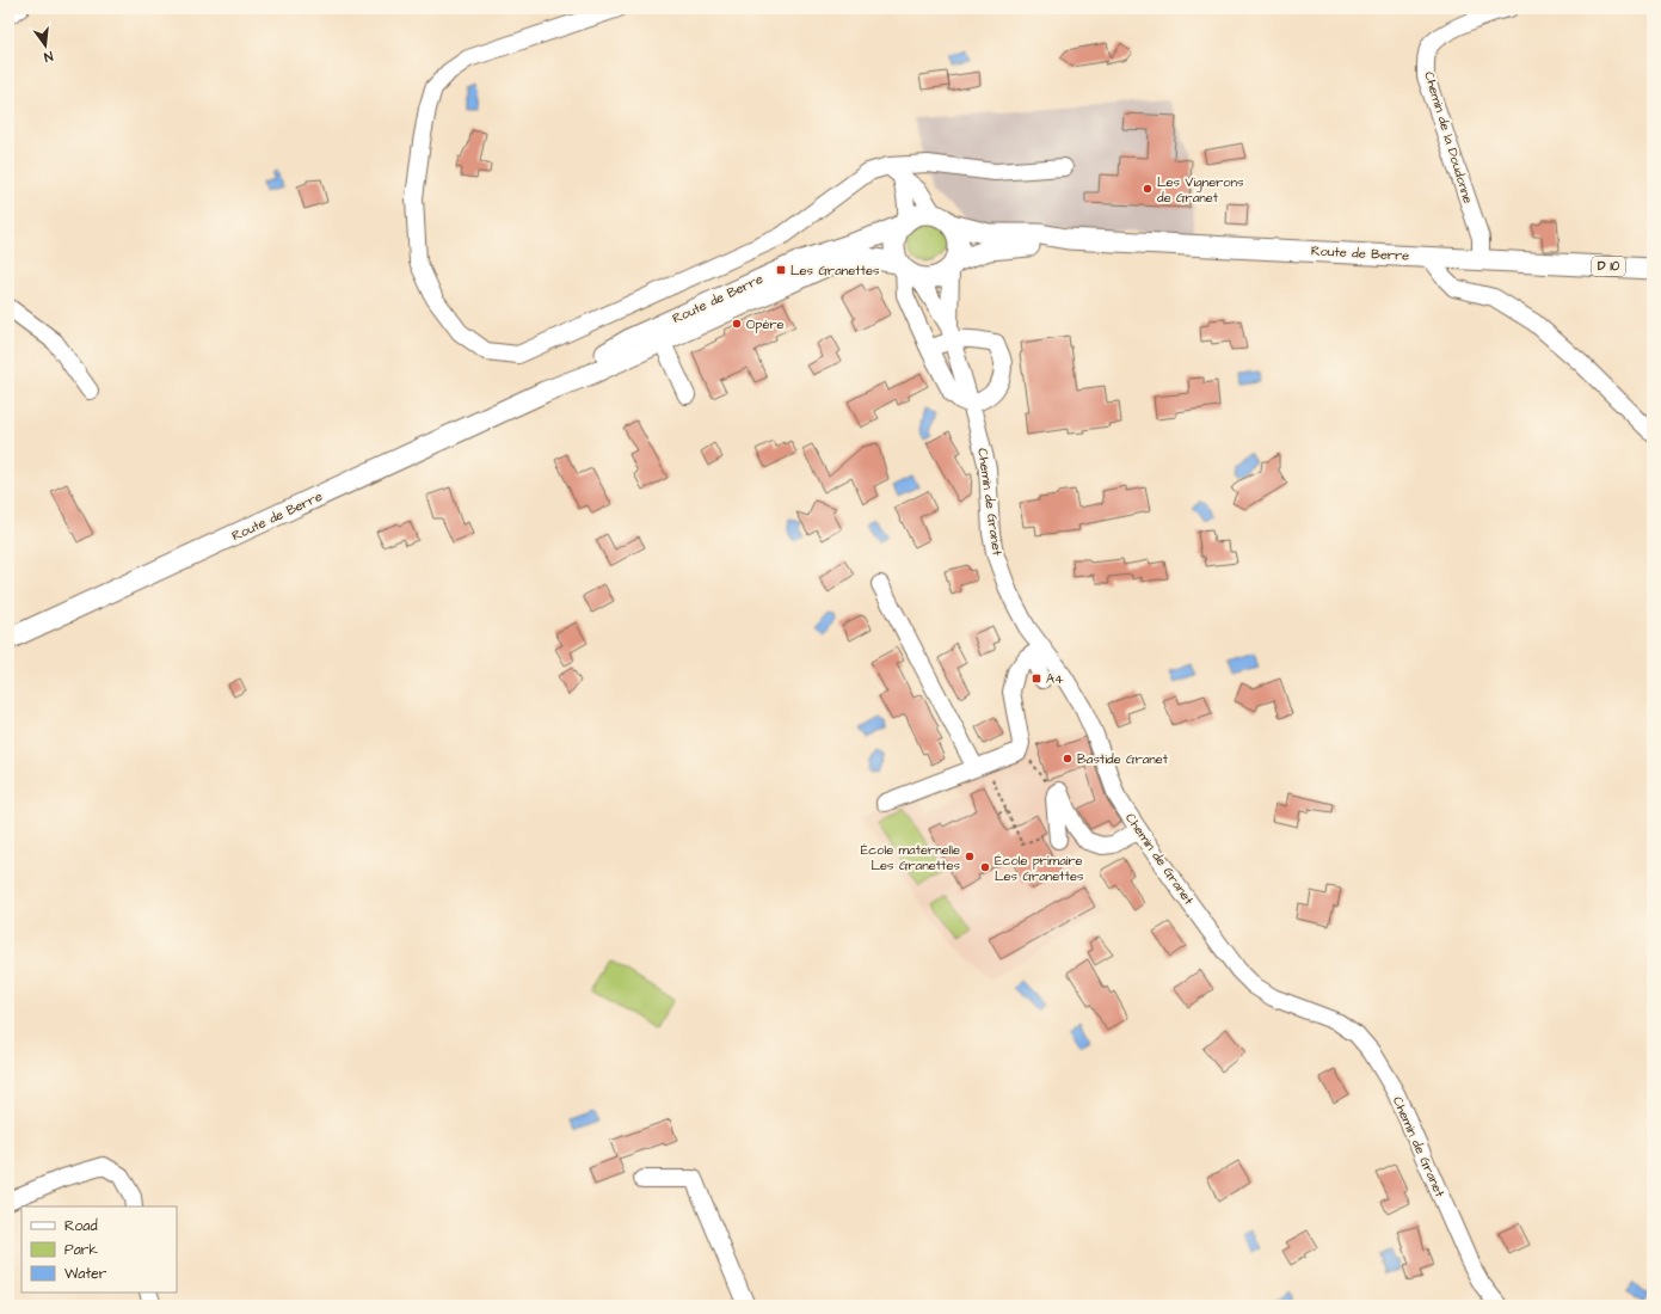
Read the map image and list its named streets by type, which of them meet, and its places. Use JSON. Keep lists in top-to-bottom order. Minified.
{"streets":{"main road":["Route de Berre","D 10"],"street":["Chemin de la Doudonne","Chemin de Granet"]},"crossings":[["Chemin de la Doudonne","Route de Berre"],["Route de Berre","Chemin de Granet"]],"places":{"other":["Les Vignerons de Granet","Opère","Bastide Granet","École maternelle Les Granettes","École primaire Les Granettes"],"transit":["Les Granettes","A4"]},"legend":["Road","Park","Water"],"north":"bottom"}
